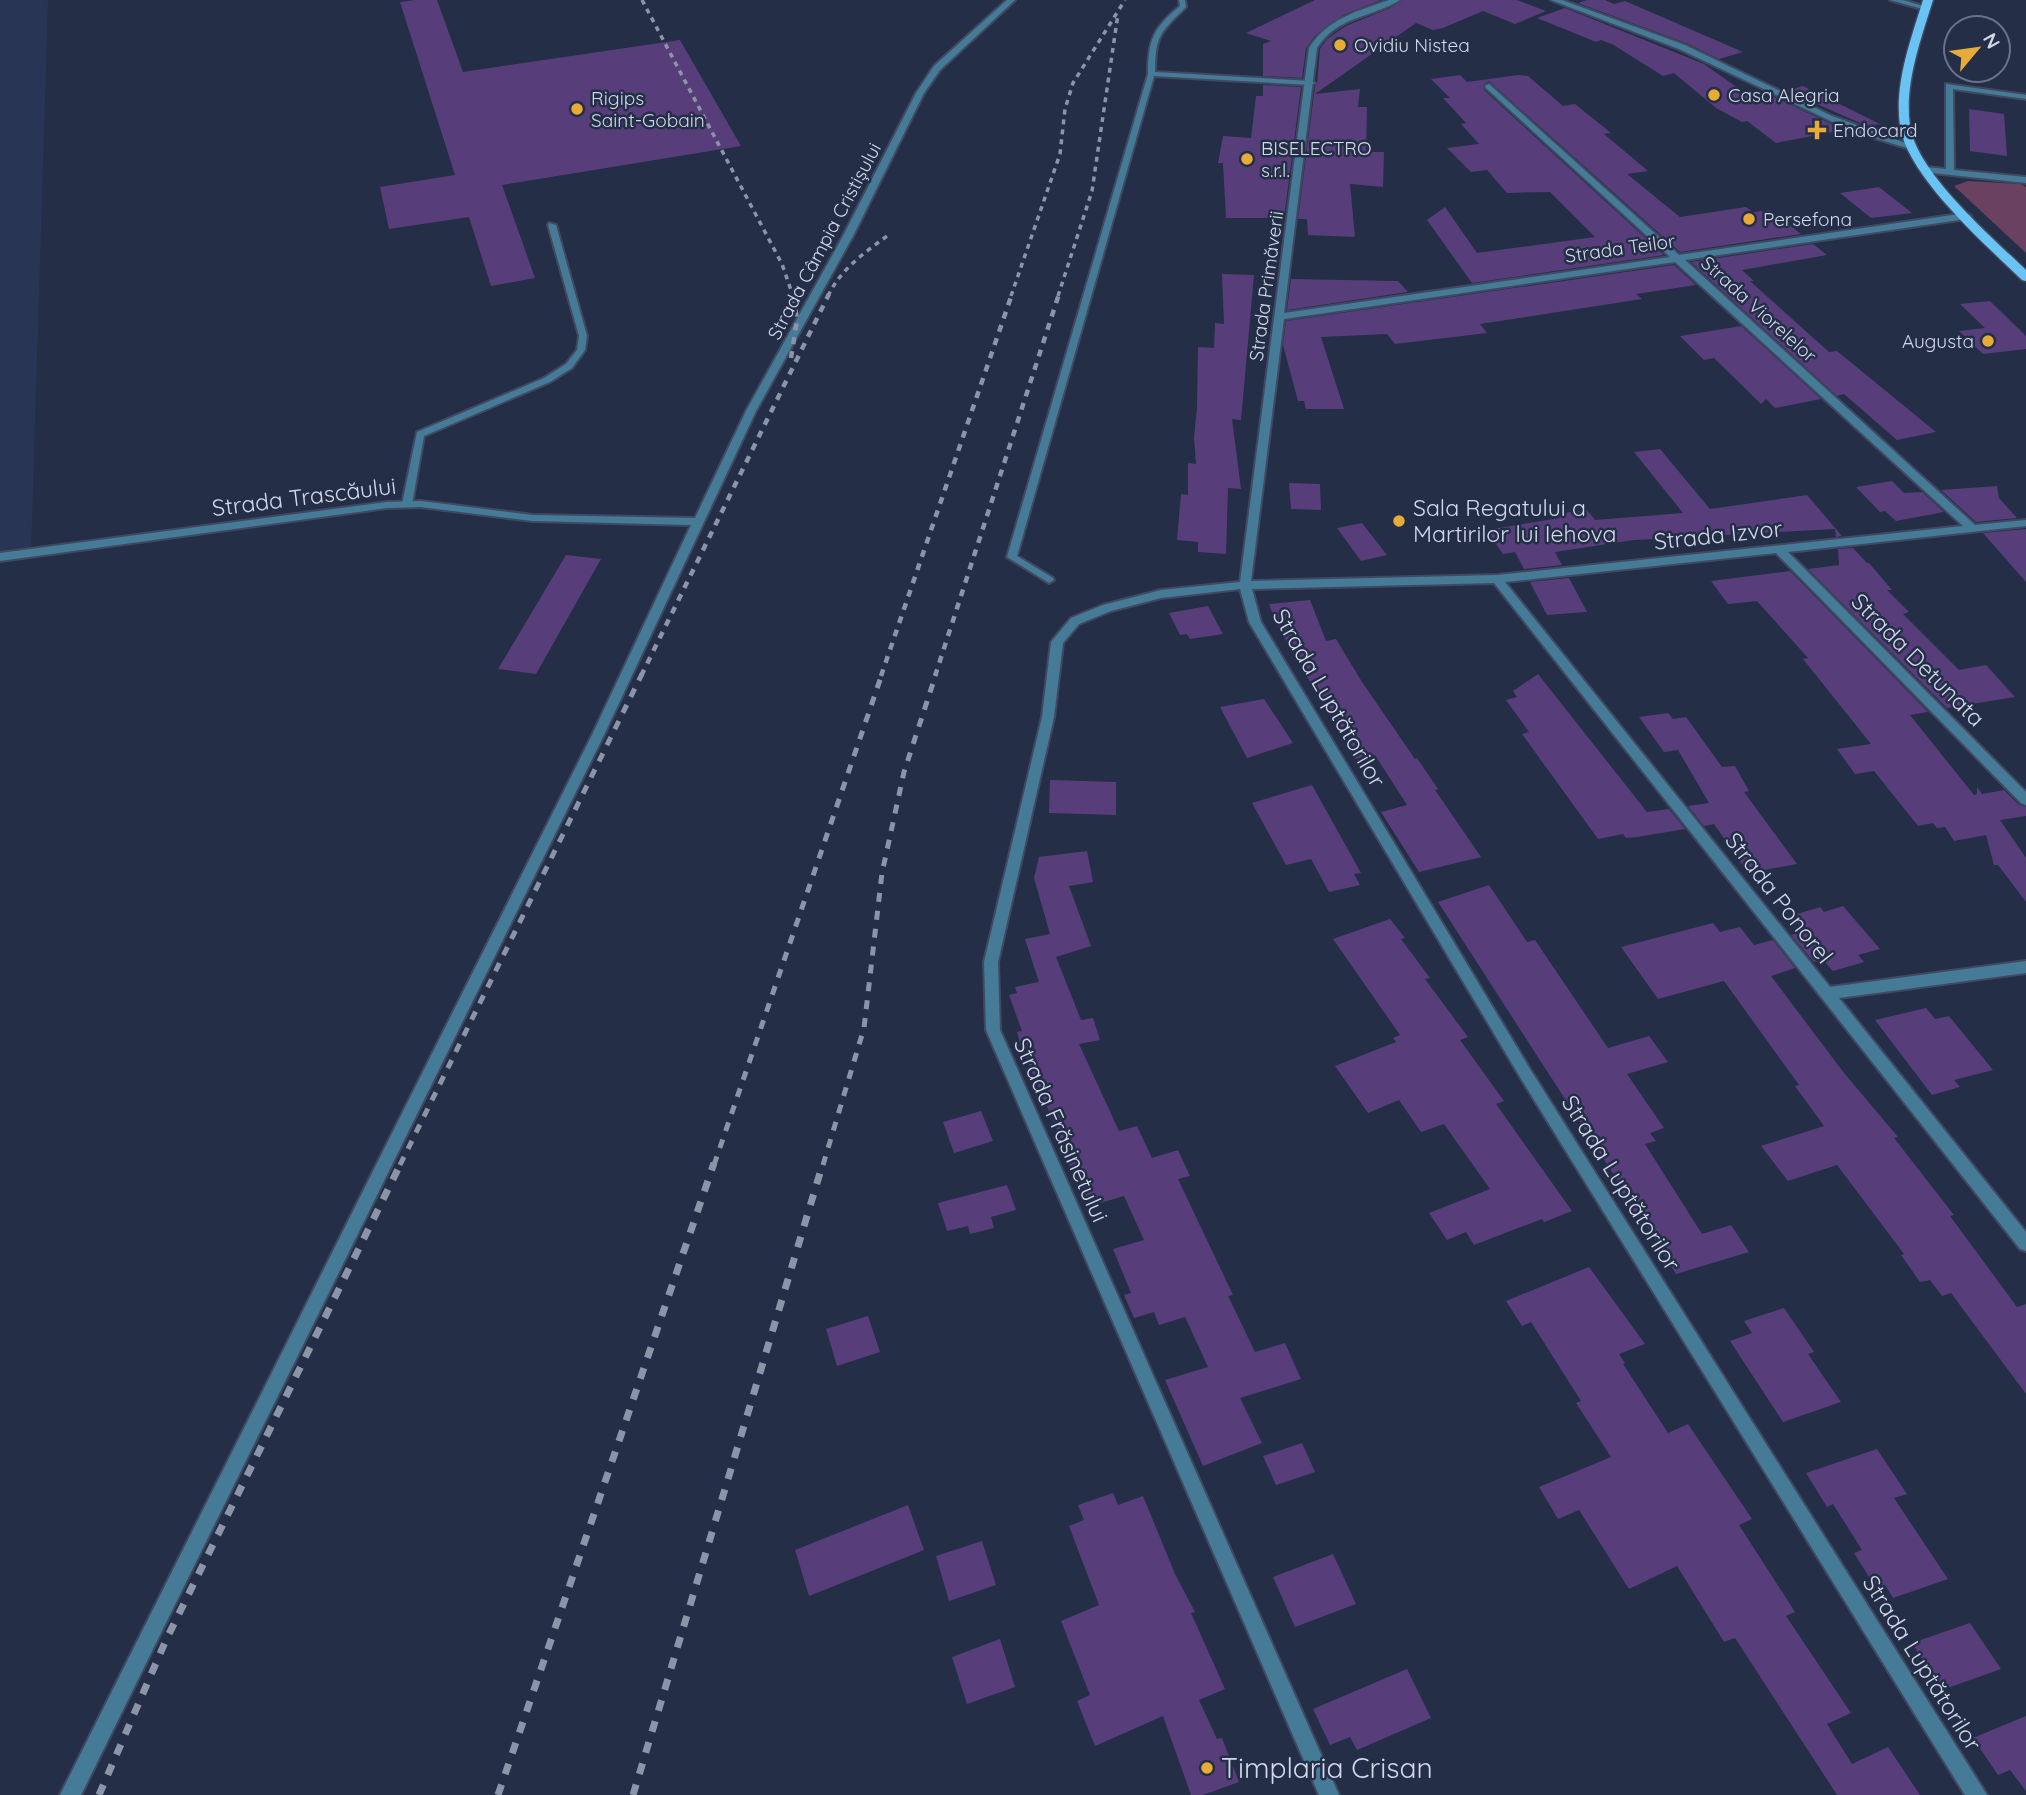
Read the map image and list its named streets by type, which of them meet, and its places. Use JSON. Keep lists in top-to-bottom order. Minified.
{"streets":{"street":["Strada Câmpia Cristișului","Strada Teilor","Strada Primăverii","Strada Viorelelor","Strada Trascăului","Strada Izvor","Strada Detunata","Strada Luptătorilor","Strada Ponorel","Strada Frăsinetului"]},"crossings":[["Strada Câmpia Cristișului","Strada Trascăului"],["Strada Teilor","Strada Primăverii"],["Strada Teilor","Strada Viorelelor"],["Strada Primăverii","Strada Izvor"],["Strada Primăverii","Strada Luptătorilor"],["Strada Primăverii","Strada Frăsinetului"],["Strada Viorelelor","Strada Izvor"],["Strada Izvor","Strada Detunata"],["Strada Izvor","Strada Luptătorilor"],["Strada Izvor","Strada Ponorel"],["Strada Izvor","Strada Frăsinetului"],["Strada Luptătorilor","Strada Frăsinetului"]],"places":{"other":["Ovidiu Nistea","Casa Alegria","Rigips Saint-Gobain","BISELECTRO s.r.l.","Persefona","Augusta","Sala Regatului a Martirilor lui Iehova","Timplaria Crisan"],"health":["Endocard"]},"north":"top right"}
